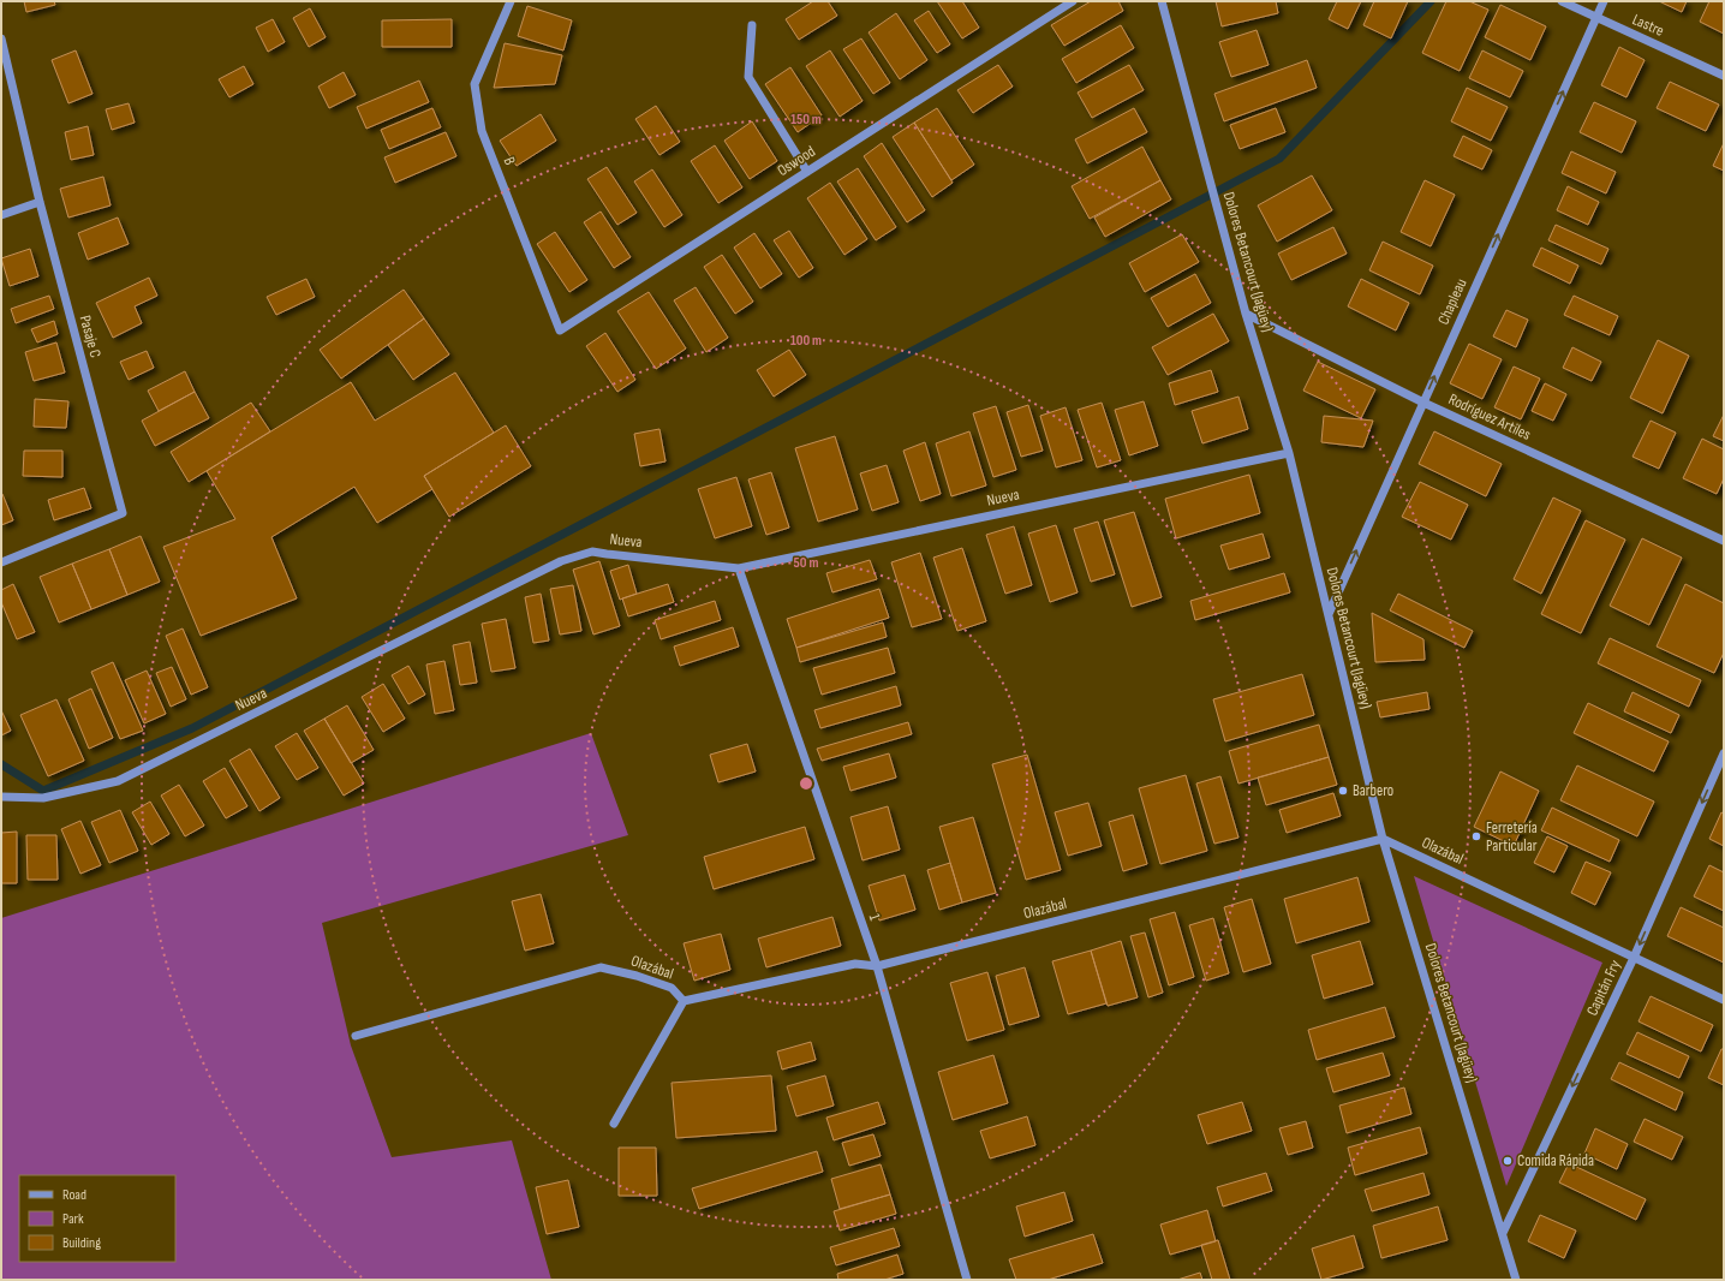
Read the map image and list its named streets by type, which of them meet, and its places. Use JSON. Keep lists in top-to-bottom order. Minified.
{"streets":{"street":["Lastre","B","Oswood","Dolores Betancourt (Jagüey)","Chapleau","Pasaje C","Rodríguez Artiles","Nueva","Olazábal","1","Capitán Fry"]},"crossings":[["Lastre","Chapleau"],["B","Oswood"],["Dolores Betancourt (Jagüey)","Chapleau"],["Dolores Betancourt (Jagüey)","Rodríguez Artiles"],["Dolores Betancourt (Jagüey)","Nueva"],["Dolores Betancourt (Jagüey)","Olazábal"],["Dolores Betancourt (Jagüey)","Capitán Fry"],["Chapleau","Rodríguez Artiles"],["Nueva","1"],["Olazábal","1"],["Olazábal","Capitán Fry"]],"one_way":["Chapleau","Capitán Fry"],"places":["Barbero","Ferretería Particular","Comida Rápida"],"legend":["Road","Park","Building"],"rings":["150 m","100 m","50 m"]}
